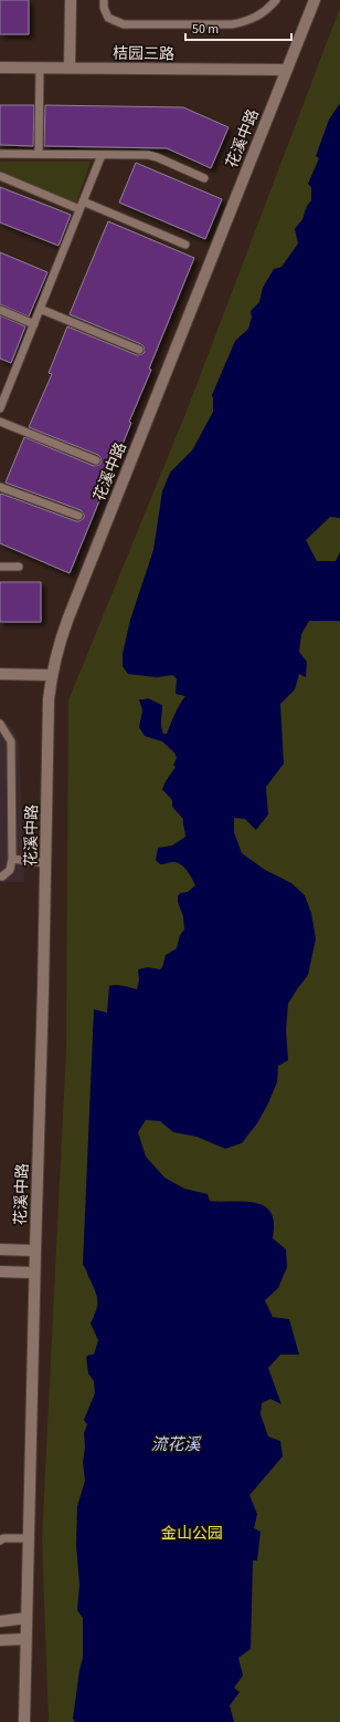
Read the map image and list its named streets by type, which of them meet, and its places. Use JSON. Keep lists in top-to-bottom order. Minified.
{"streets":{"street":["桔园三路","花溪中路"]},"crossings":[["桔园三路","花溪中路"]],"water":["流花溪"],"parks":["金山公园"],"scale_bar":"50 m"}
